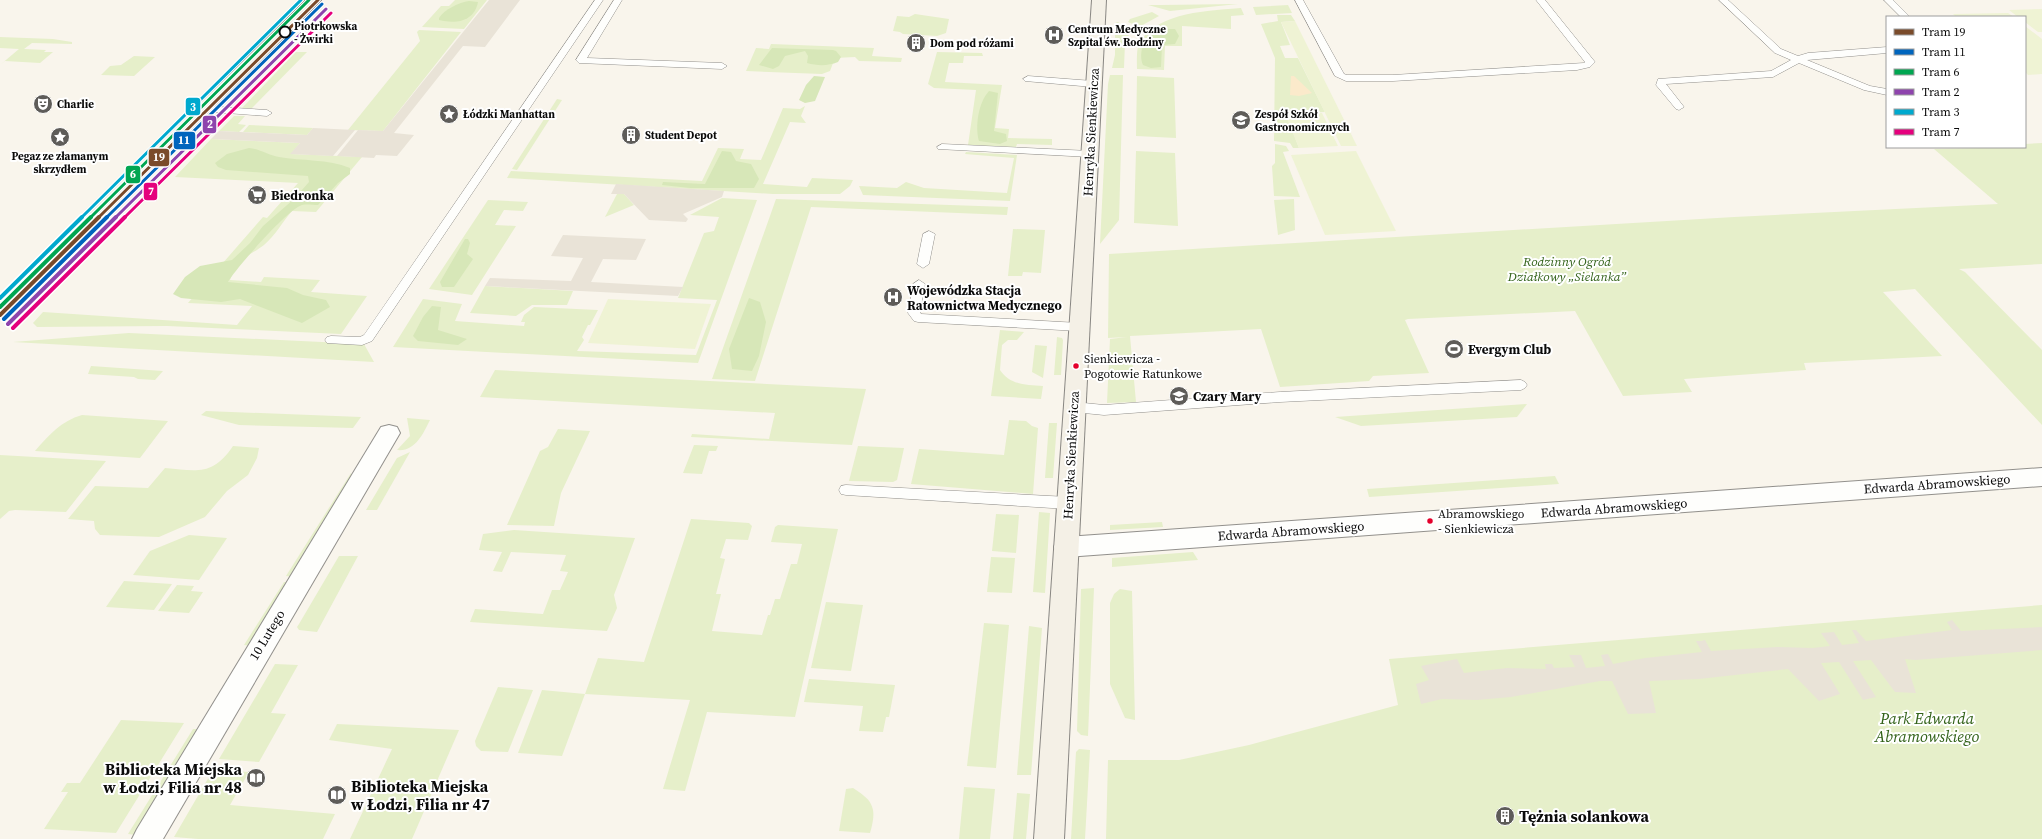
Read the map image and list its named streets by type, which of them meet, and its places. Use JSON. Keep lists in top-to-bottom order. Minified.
{"streets":{"street":["Henryka Sienkiewicza","Edwarda Abramowskiego","10 Lutego"]},"crossings":[["Henryka Sienkiewicza","Edwarda Abramowskiego"]],"parks":["Rodzinny Ogród Działkowy „Sielanka”","Park Edwarda Abramowskiego"],"places":{"other":["Piotrkowska - Żwirki","Sienkiewicza - Pogotowie Ratunkowe","Abramowskiego - Sienkiewicza"],"hospital":["Centrum Medyczne Szpital św. Rodziny","Wojewódzka Stacja Ratownictwa Medycznego"],"building":["Dom pod różami","Student Depot","Tężnia solankowa"],"theatre":["Charlie"],"place":["Łódzki Manhattan","Pegaz ze złamanym skrzydłem"],"school or university":["Zespół Szkół Gastronomicznych","Czary Mary"],"supermarket":["Biedronka"],"sports":["Evergym Club"],"library":["Biblioteka Miejska w Łodzi, Filia nr 48","Biblioteka Miejska w Łodzi, Filia nr 47"]},"lines":["tram line 19","tram line 6","tram line 3","tram line 11","tram line 2","tram line 7"],"legend":["Tram 19","Tram 11","Tram 6","Tram 2","Tram 3","Tram 7"]}
